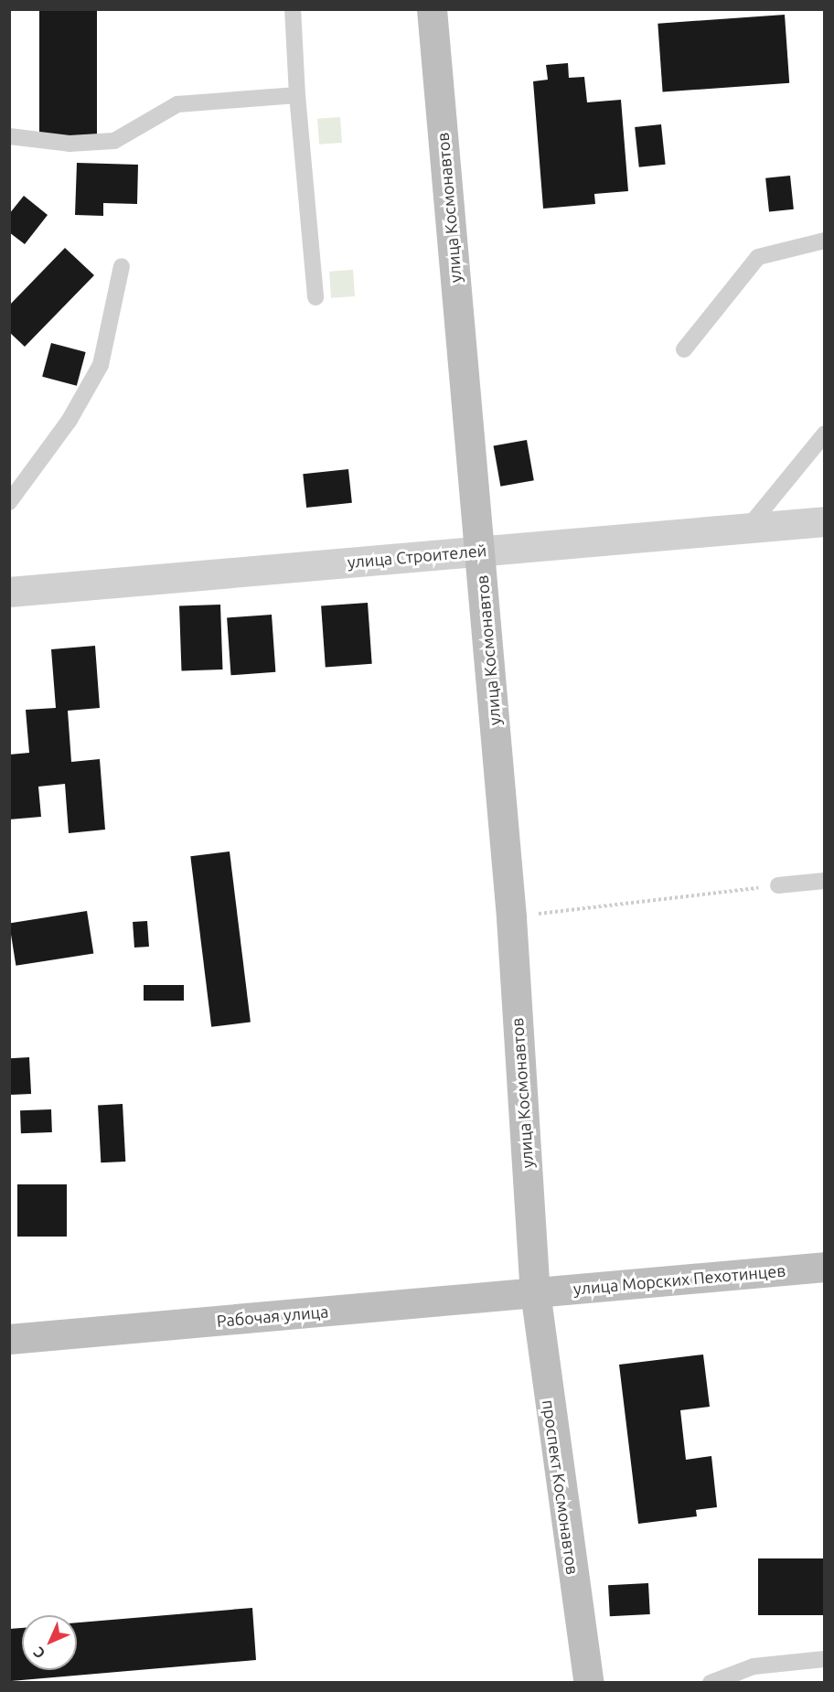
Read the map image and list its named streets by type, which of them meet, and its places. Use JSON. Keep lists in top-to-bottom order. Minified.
{"streets":{"street":["улица Космонавтов","улица Строителей","улица Морских Пехотинцев","Рабочая улица","проспект Космонавтов"]},"crossings":[["улица Космонавтов","улица Строителей"],["улица Космонавтов","улица Морских Пехотинцев"],["улица Космонавтов","Рабочая улица"],["улица Космонавтов","проспект Космонавтов"],["улица Морских Пехотинцев","Рабочая улица"],["улица Морских Пехотинцев","проспект Космонавтов"],["Рабочая улица","проспект Космонавтов"]],"north":"bottom left"}
